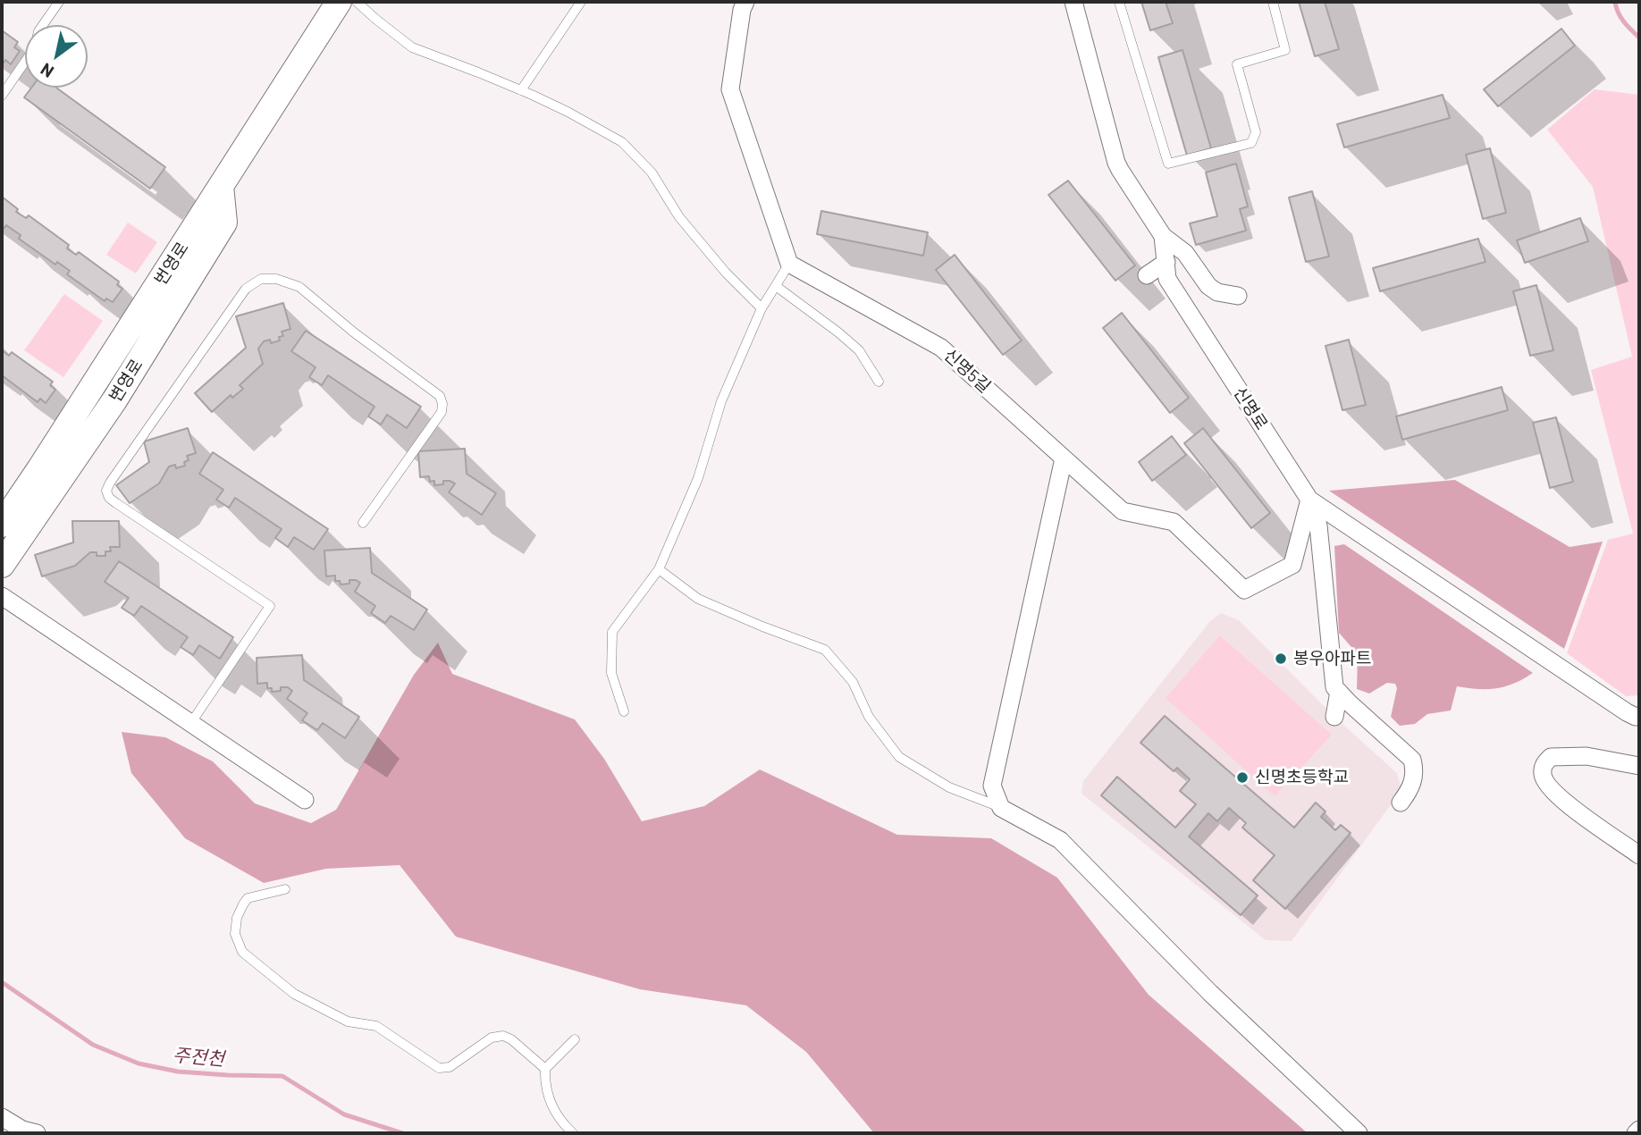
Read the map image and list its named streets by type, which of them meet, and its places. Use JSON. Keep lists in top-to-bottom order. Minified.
{"streets":{"main road":["번영로","변영로"],"street":["신명5길","신명로"]},"crossings":[["번영로","변영로"],["신명5길","신명로"]],"water":["주전천"],"places":["봉우아파트","신명초등학교"],"north":"bottom left"}
